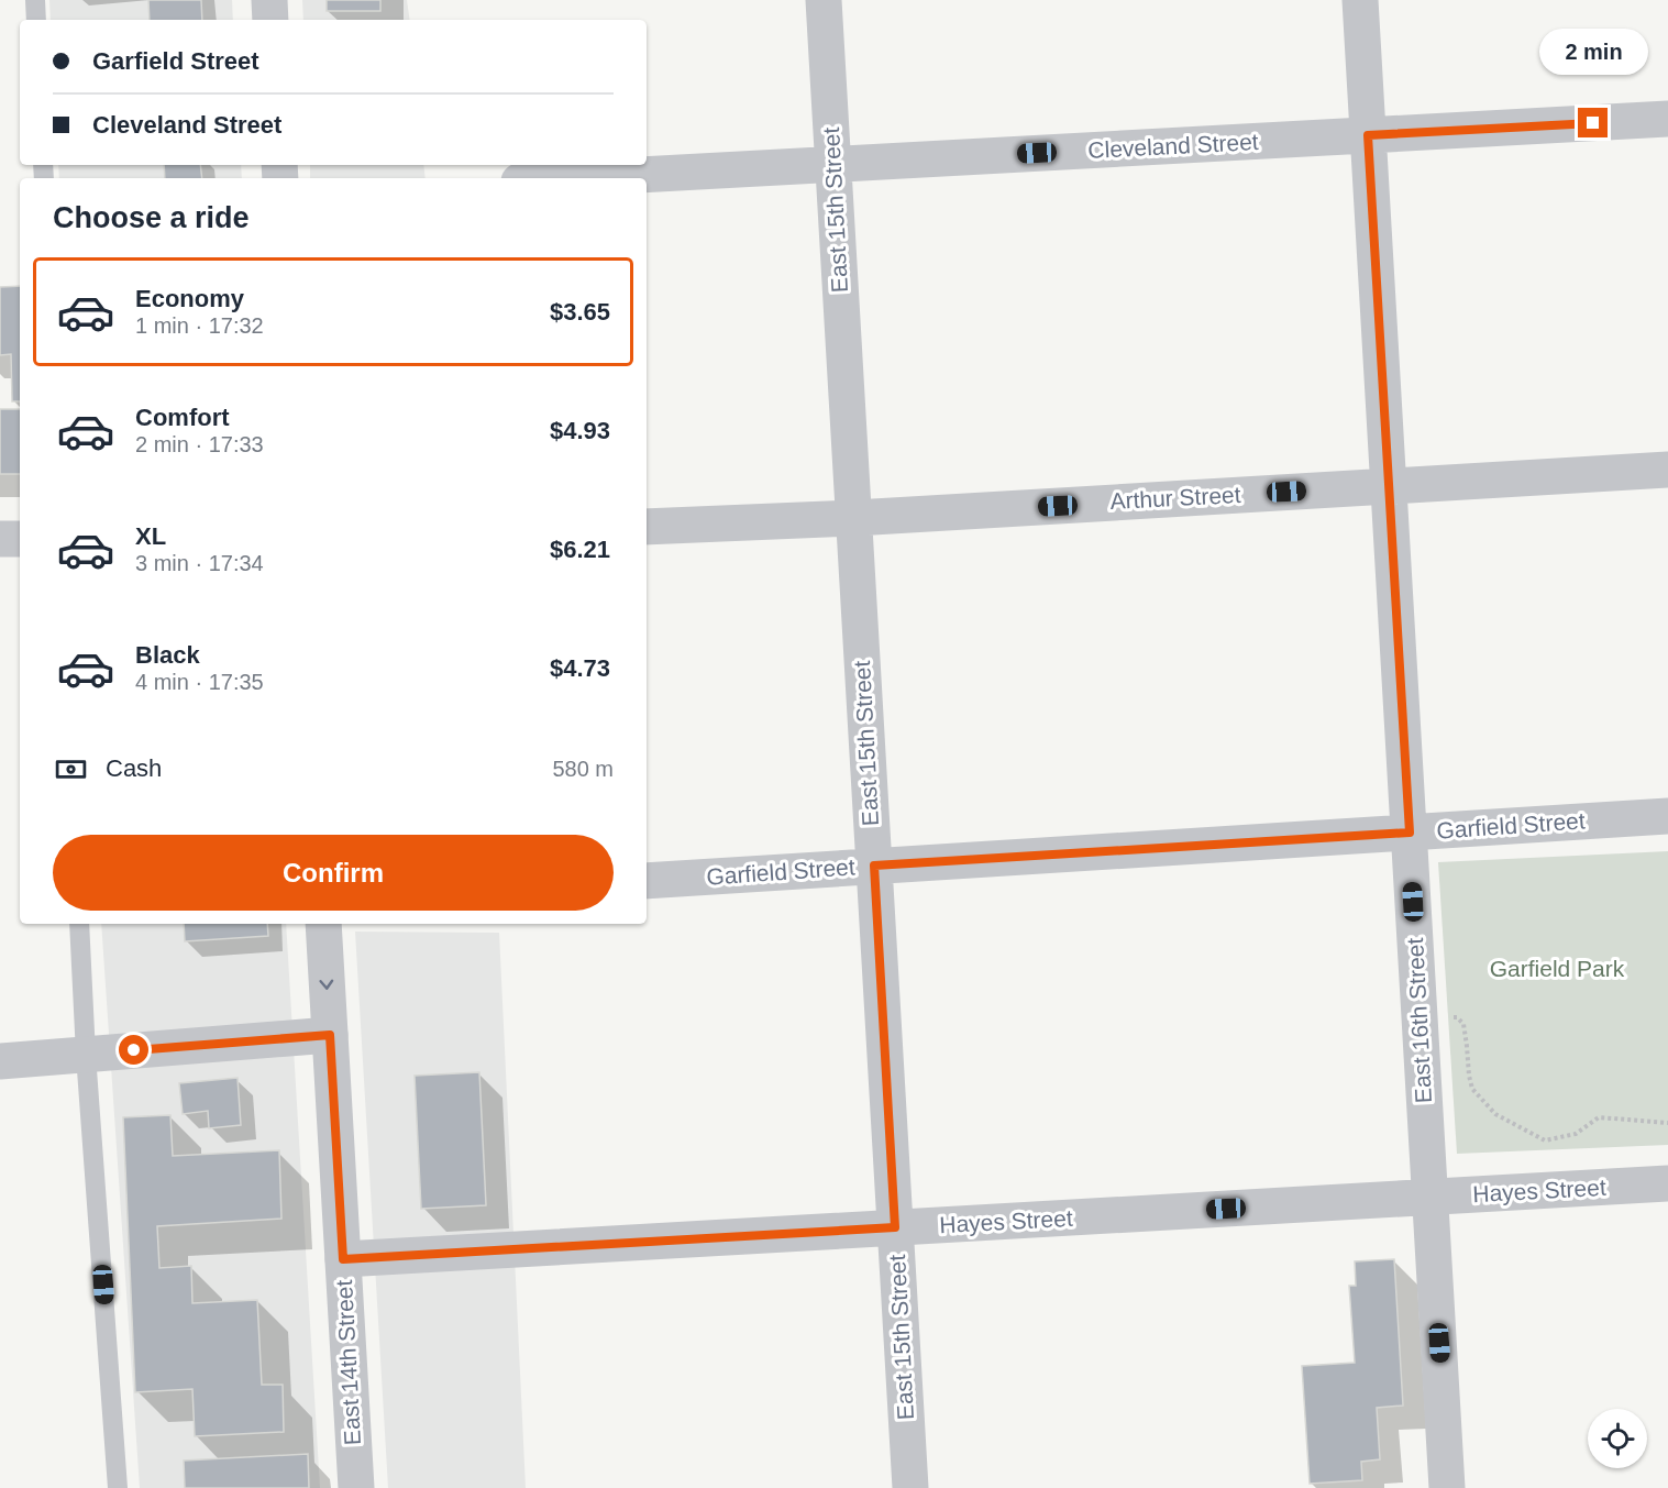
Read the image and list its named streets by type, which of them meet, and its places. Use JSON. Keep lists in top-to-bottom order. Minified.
{"streets":{"street":["Cleveland Street","East 15th Street","Arthur Street","Garfield Street","East 16th Street","Hayes Street","East 14th Street"]},"crossings":[["Cleveland Street","East 15th Street"],["Cleveland Street","East 16th Street"],["East 15th Street","Arthur Street"],["East 15th Street","Garfield Street"],["East 15th Street","Hayes Street"],["Arthur Street","East 16th Street"],["Garfield Street","East 16th Street"],["East 16th Street","Hayes Street"],["Hayes Street","East 14th Street"]],"parks":["Garfield Park"],"page":{"banner":["Garfield Street","Cleveland Street"],"bubble":"2 min","heading":"Choose a ride","list":[{"name":"Economy","note":"1 min · 17:32","value":"$3.65"},{"name":"Comfort","note":"2 min · 17:33","value":"$4.93"},{"name":"XL","note":"3 min · 17:34","value":"$6.21"},{"name":"Black","note":"4 min · 17:35","value":"$4.73"}],"pay":["Cash","580 m"],"buttons":"Confirm"}}
